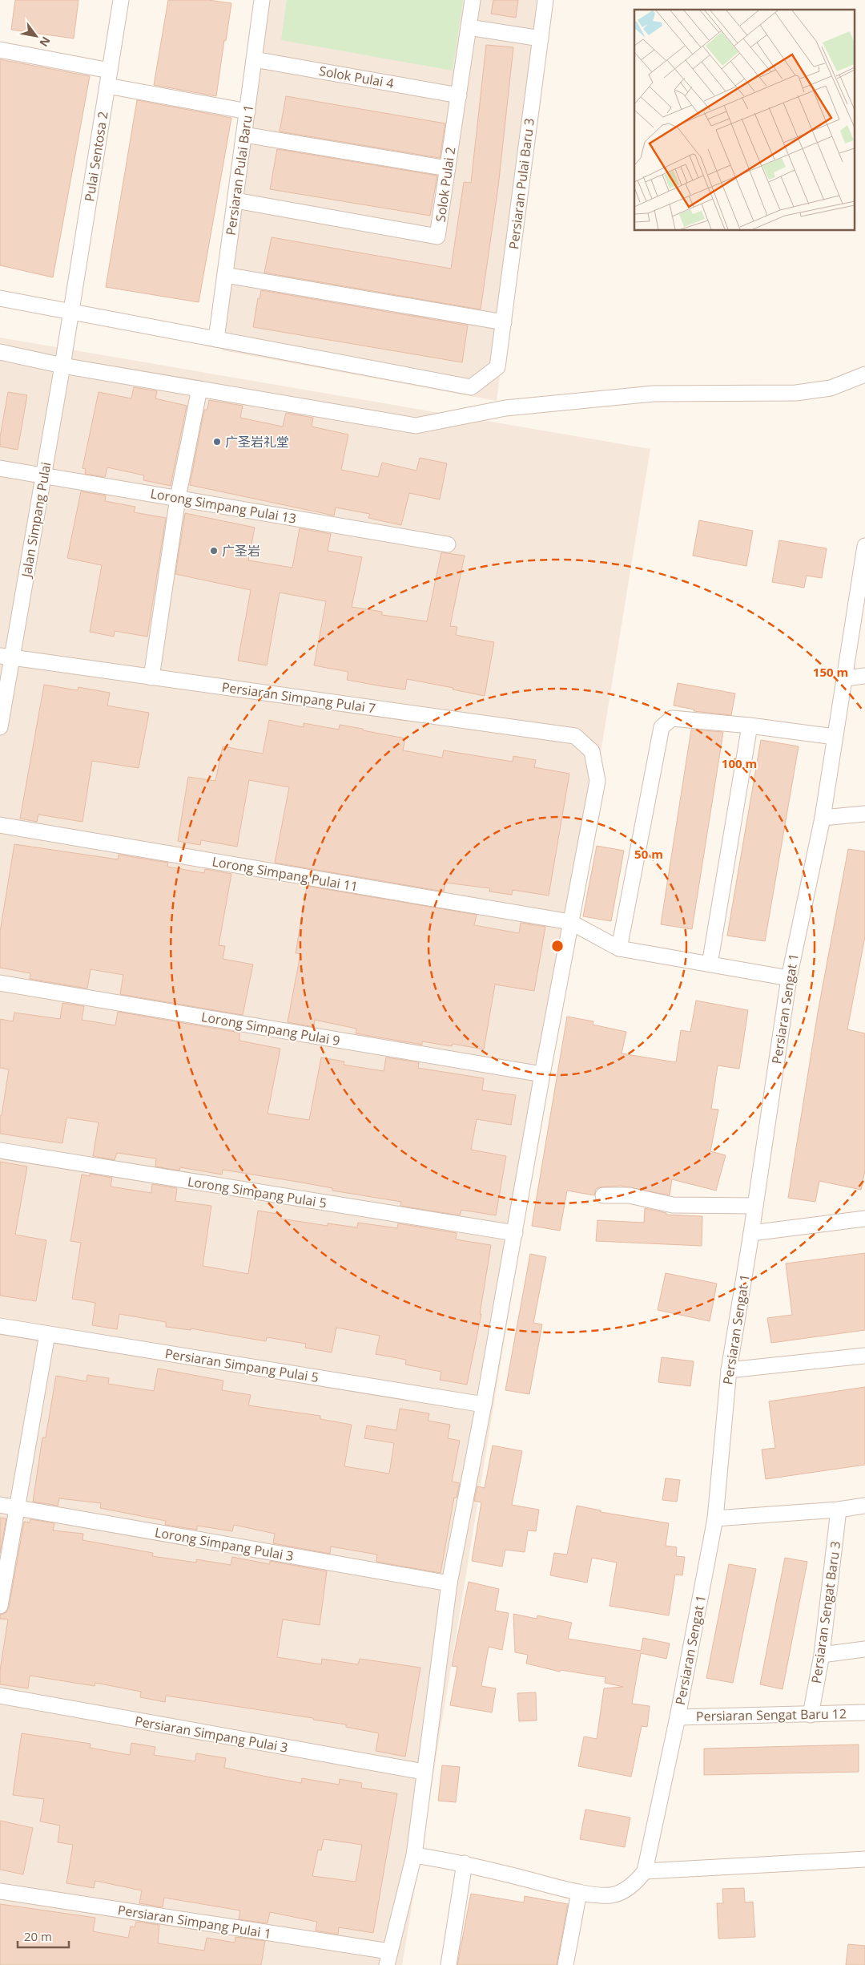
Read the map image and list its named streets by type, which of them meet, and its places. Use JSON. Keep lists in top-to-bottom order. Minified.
{"streets":{"street":["Solok Pulai 4","Pulai Sentosa 2","Persiaran Pulai Baru 1","Persiaran Pulai Baru 3","Solok Pulai 2","Lorong Simpang Pulai 13","Jalan Simpang Pulai","Persiaran Simpang Pulai 7","Lorong Simpang Pulai 11","Persiaran Sengat 1","Lorong Simpang Pulai 9","Lorong Simpang Pulai 5","Persiaran Simpang Pulai 5","Lorong Simpang Pulai 3","Persiaran Sengat Baru 3","Persiaran Sengat Baru 12","Persiaran Simpang Pulai 3","Persiaran Simpang Pulai 1"]},"crossings":[["Solok Pulai 4","Persiaran Pulai Baru 1"],["Solok Pulai 4","Solok Pulai 2"],["Pulai Sentosa 2","Jalan Simpang Pulai"],["Persiaran Pulai Baru 1","Persiaran Pulai Baru 3"],["Persiaran Pulai Baru 1","Solok Pulai 2"],["Lorong Simpang Pulai 13","Jalan Simpang Pulai"],["Jalan Simpang Pulai","Persiaran Simpang Pulai 7"],["Persiaran Simpang Pulai 7","Lorong Simpang Pulai 11"],["Lorong Simpang Pulai 11","Persiaran Sengat 1"],["Persiaran Sengat 1","Persiaran Sengat Baru 12"],["Persiaran Sengat Baru 3","Persiaran Sengat Baru 12"]],"places":["广圣岩礼堂","广圣岩"],"scale_bar":"20 m","north":"bottom right","rings":["150 m","100 m","50 m"]}
